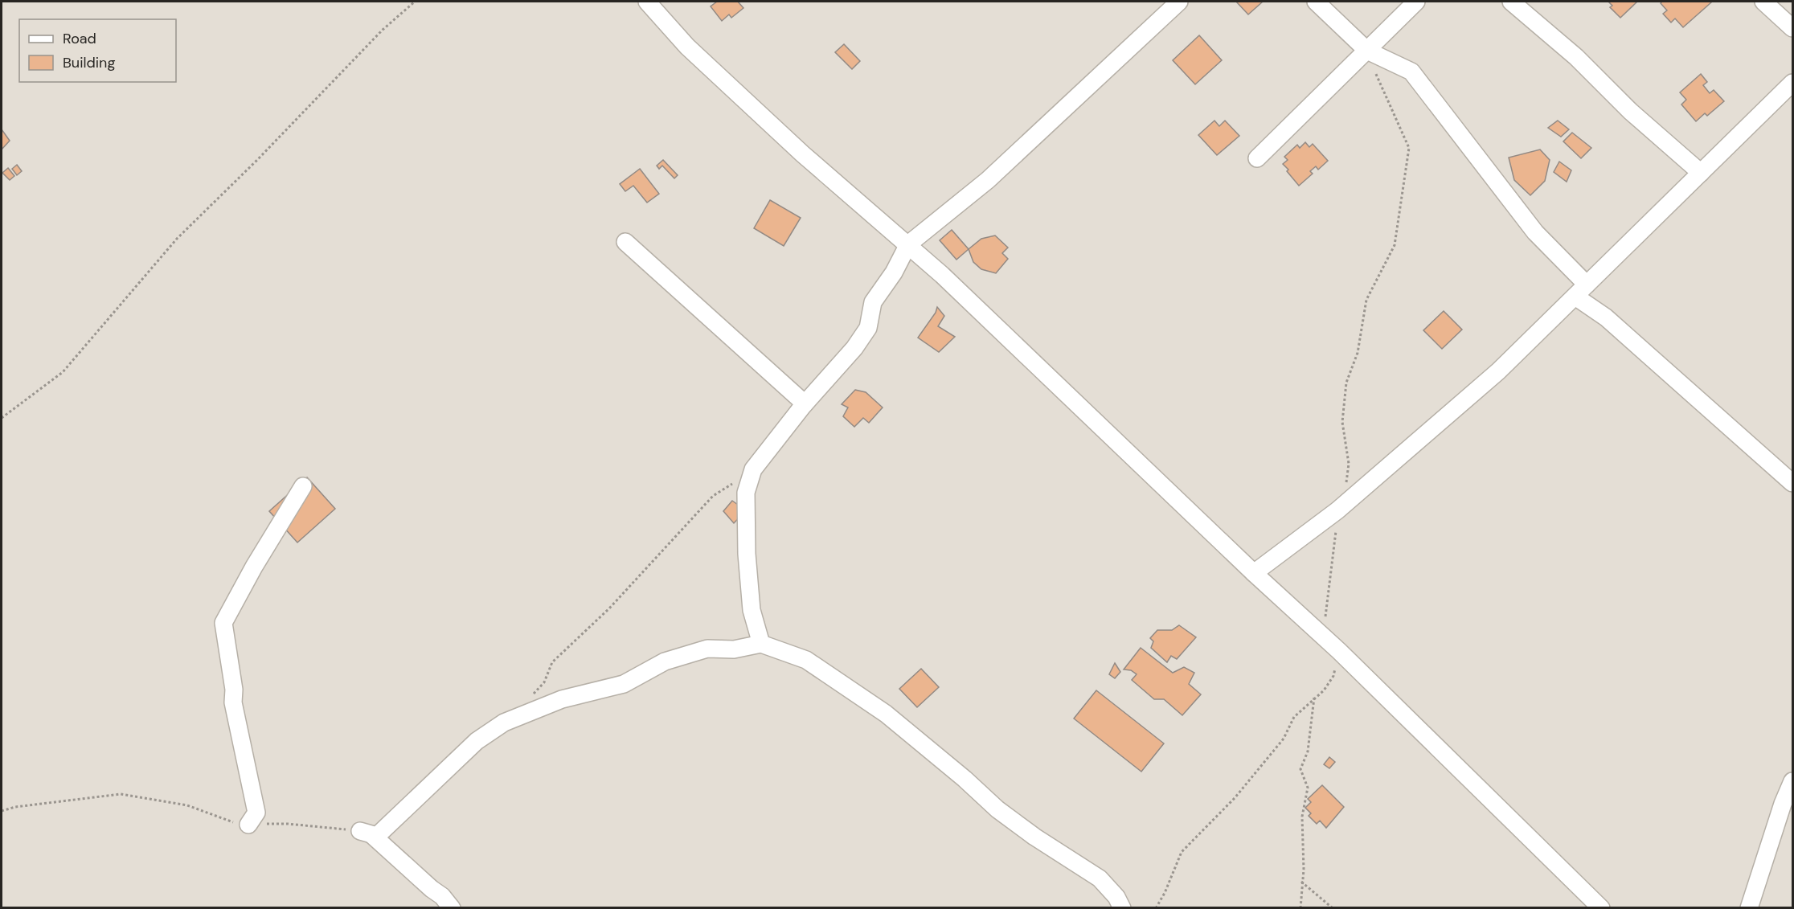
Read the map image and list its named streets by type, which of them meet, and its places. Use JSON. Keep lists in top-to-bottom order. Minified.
{"legend":["Road","Building"]}
